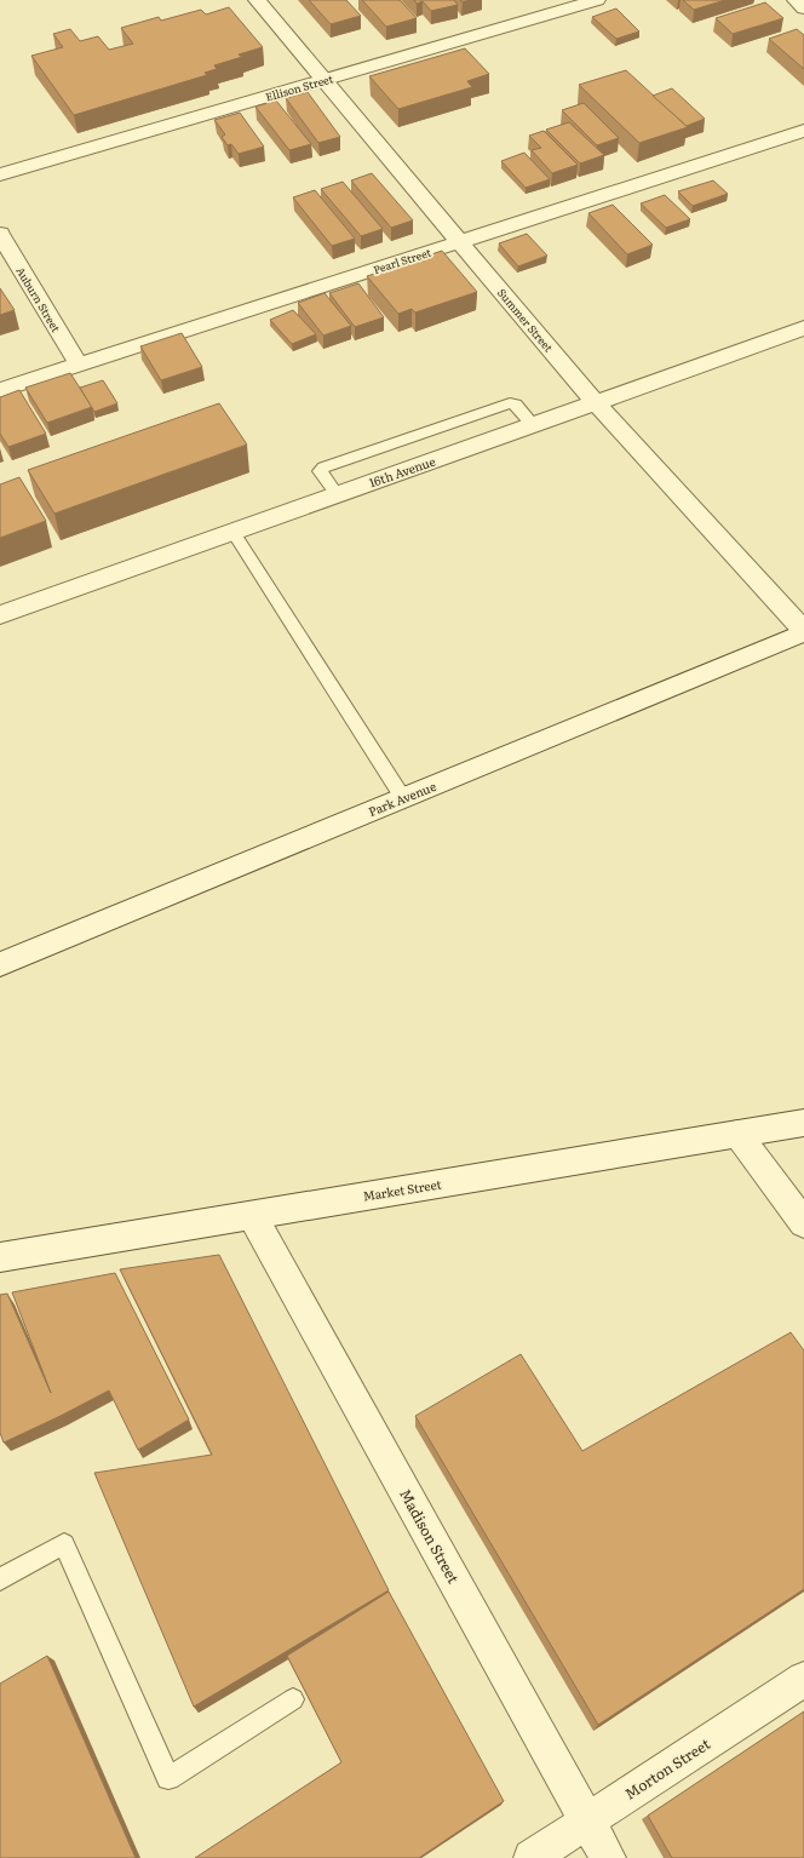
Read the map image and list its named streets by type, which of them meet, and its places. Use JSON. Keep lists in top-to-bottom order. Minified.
{"streets":{"street":["Ellison Street","Pearl Street","Auburn Street","Summer Street","16th Avenue","Park Avenue","Market Street","Madison Street","Morton Street"]},"crossings":[["Ellison Street","Summer Street"],["Pearl Street","Auburn Street"],["Pearl Street","Summer Street"],["Summer Street","16th Avenue"],["Summer Street","Park Avenue"],["Market Street","Madison Street"],["Madison Street","Morton Street"]]}
